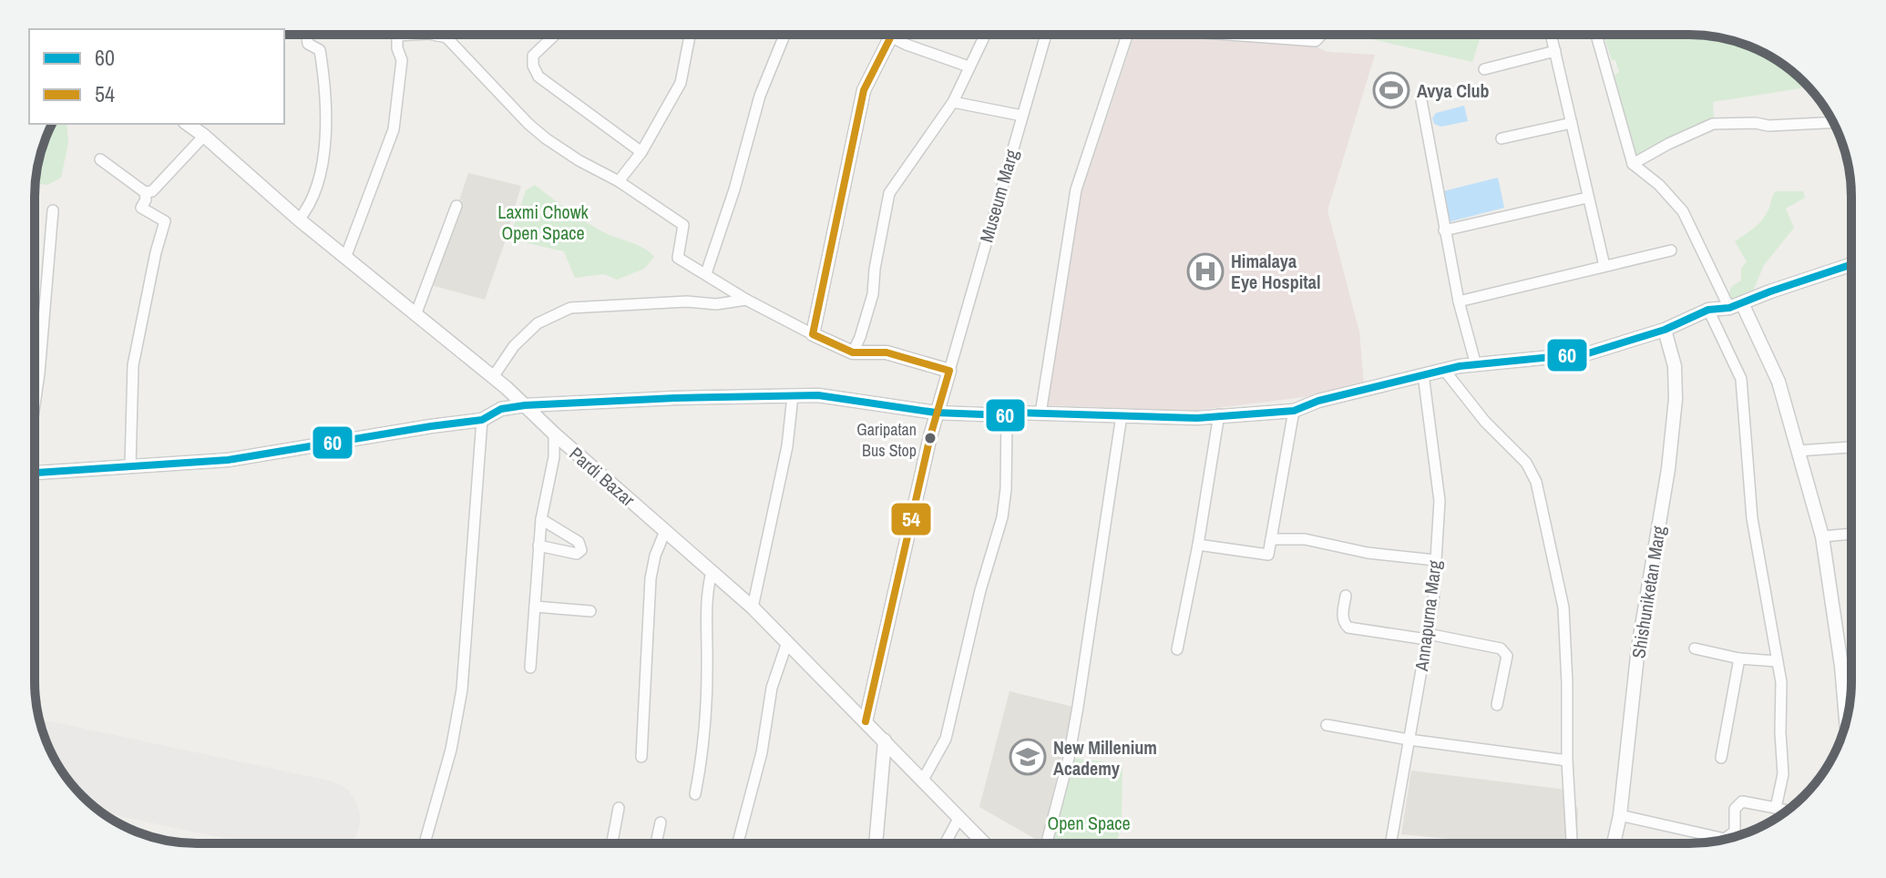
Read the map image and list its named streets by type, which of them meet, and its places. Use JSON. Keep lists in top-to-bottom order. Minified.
{"streets":{"street":["Museum Marg","Pardi Bazar","Shishuniketan Marg","Annapurna Marg"]},"parks":["Laxmi Chowk Open Space","Open Space"],"places":{"sports":["Avya Club"],"hospital":["Himalaya Eye Hospital"],"other":["Garipatan Bus Stop"],"school or university":["New Millenium Academy"]},"lines":["transit line 54","transit line 60"],"legend":["60","54"]}
